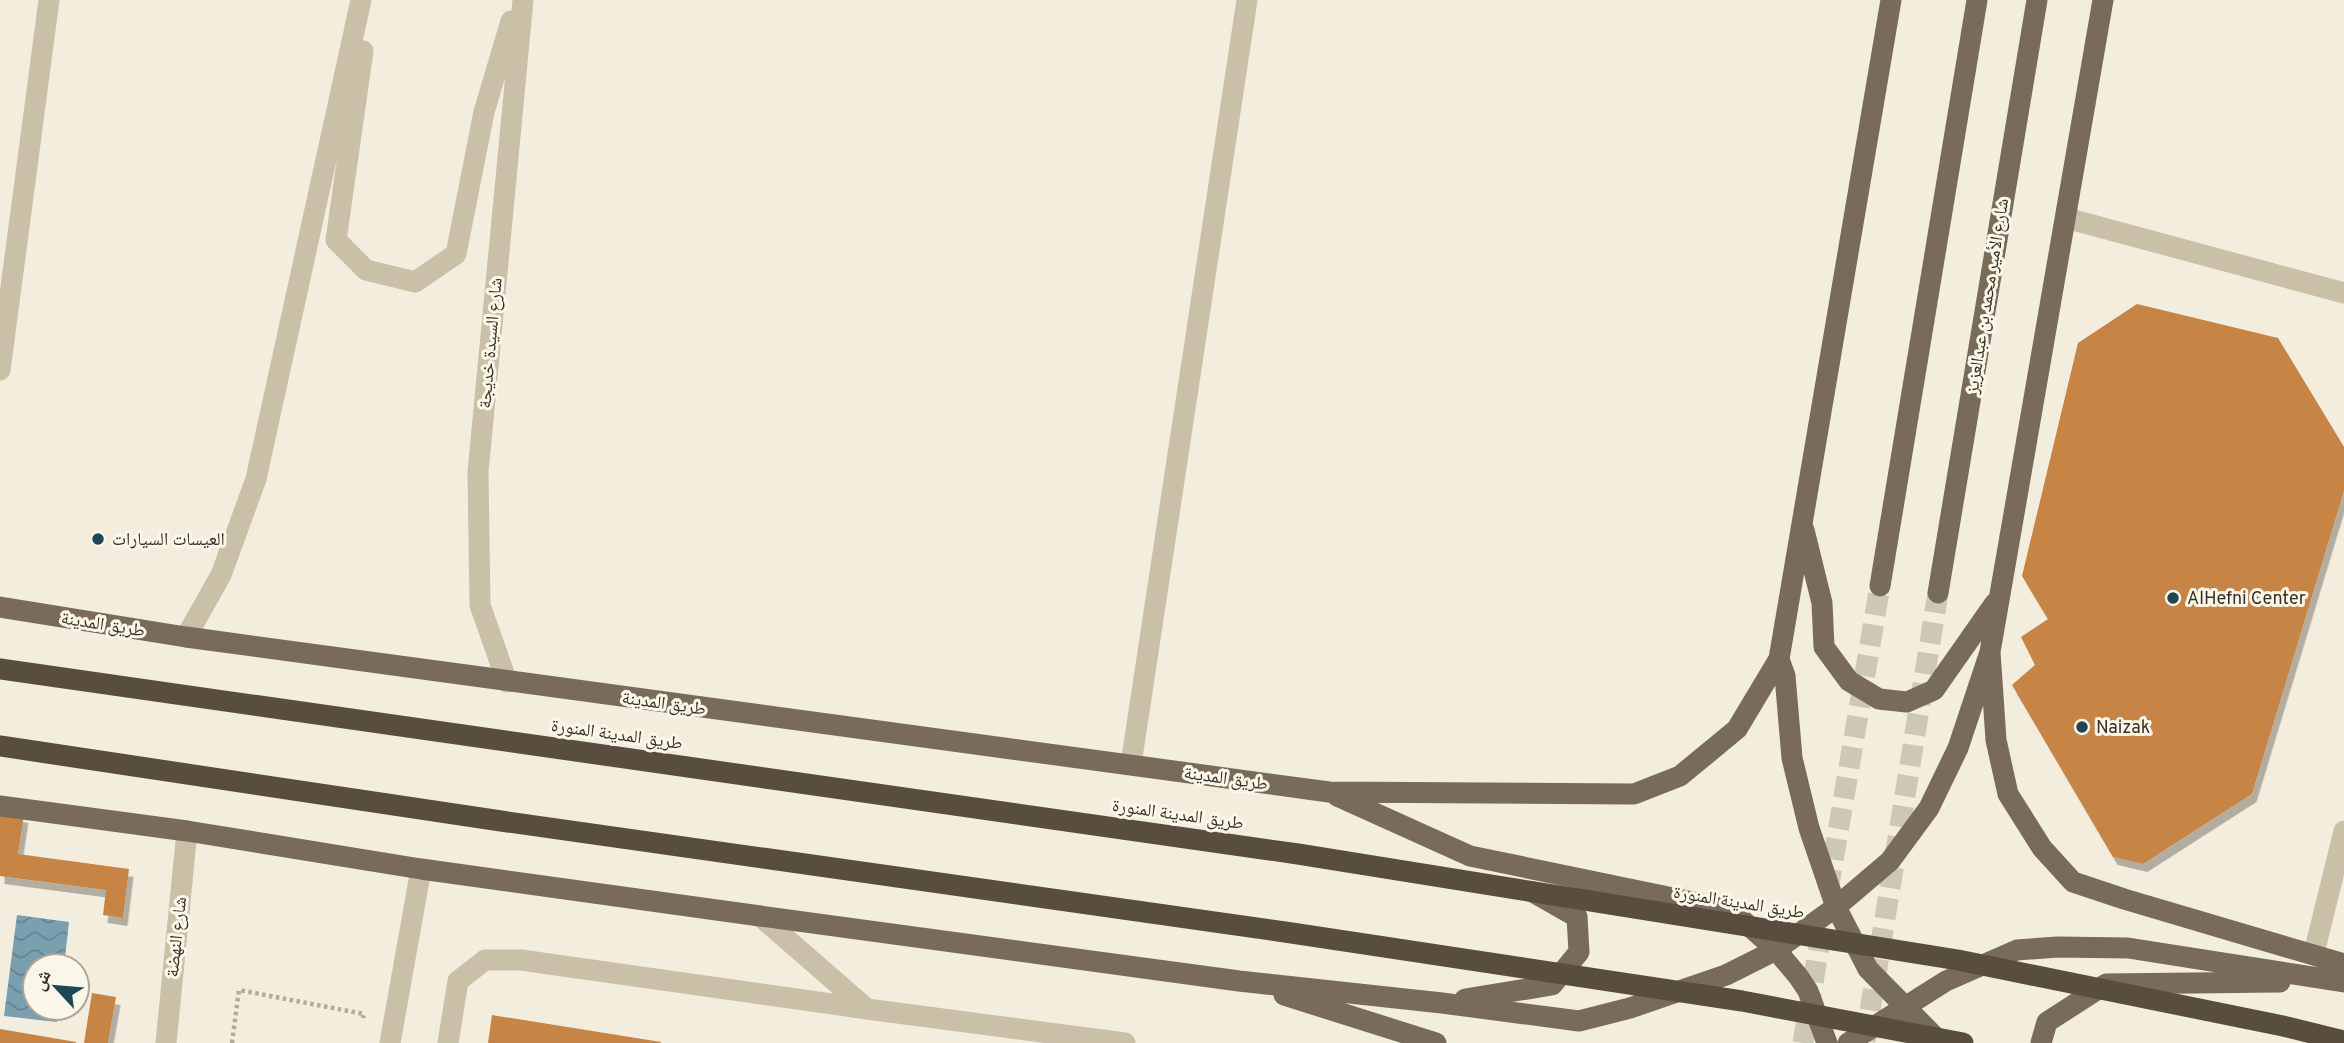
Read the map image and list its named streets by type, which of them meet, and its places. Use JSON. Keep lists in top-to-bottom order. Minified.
{"streets":{"highway":["طريق المدينة المنورة"],"main road":["شارع الأمير محمد بن عبدالعزيز","طريق المدينة"],"street":["شارع السيدة خديجة","شارع النهضة"]},"crossings":[["شارع السيدة خديجة","طريق المدينة"]],"places":["العيسات السيارات","AlHefni Center","Naizak"],"north":"top left"}
